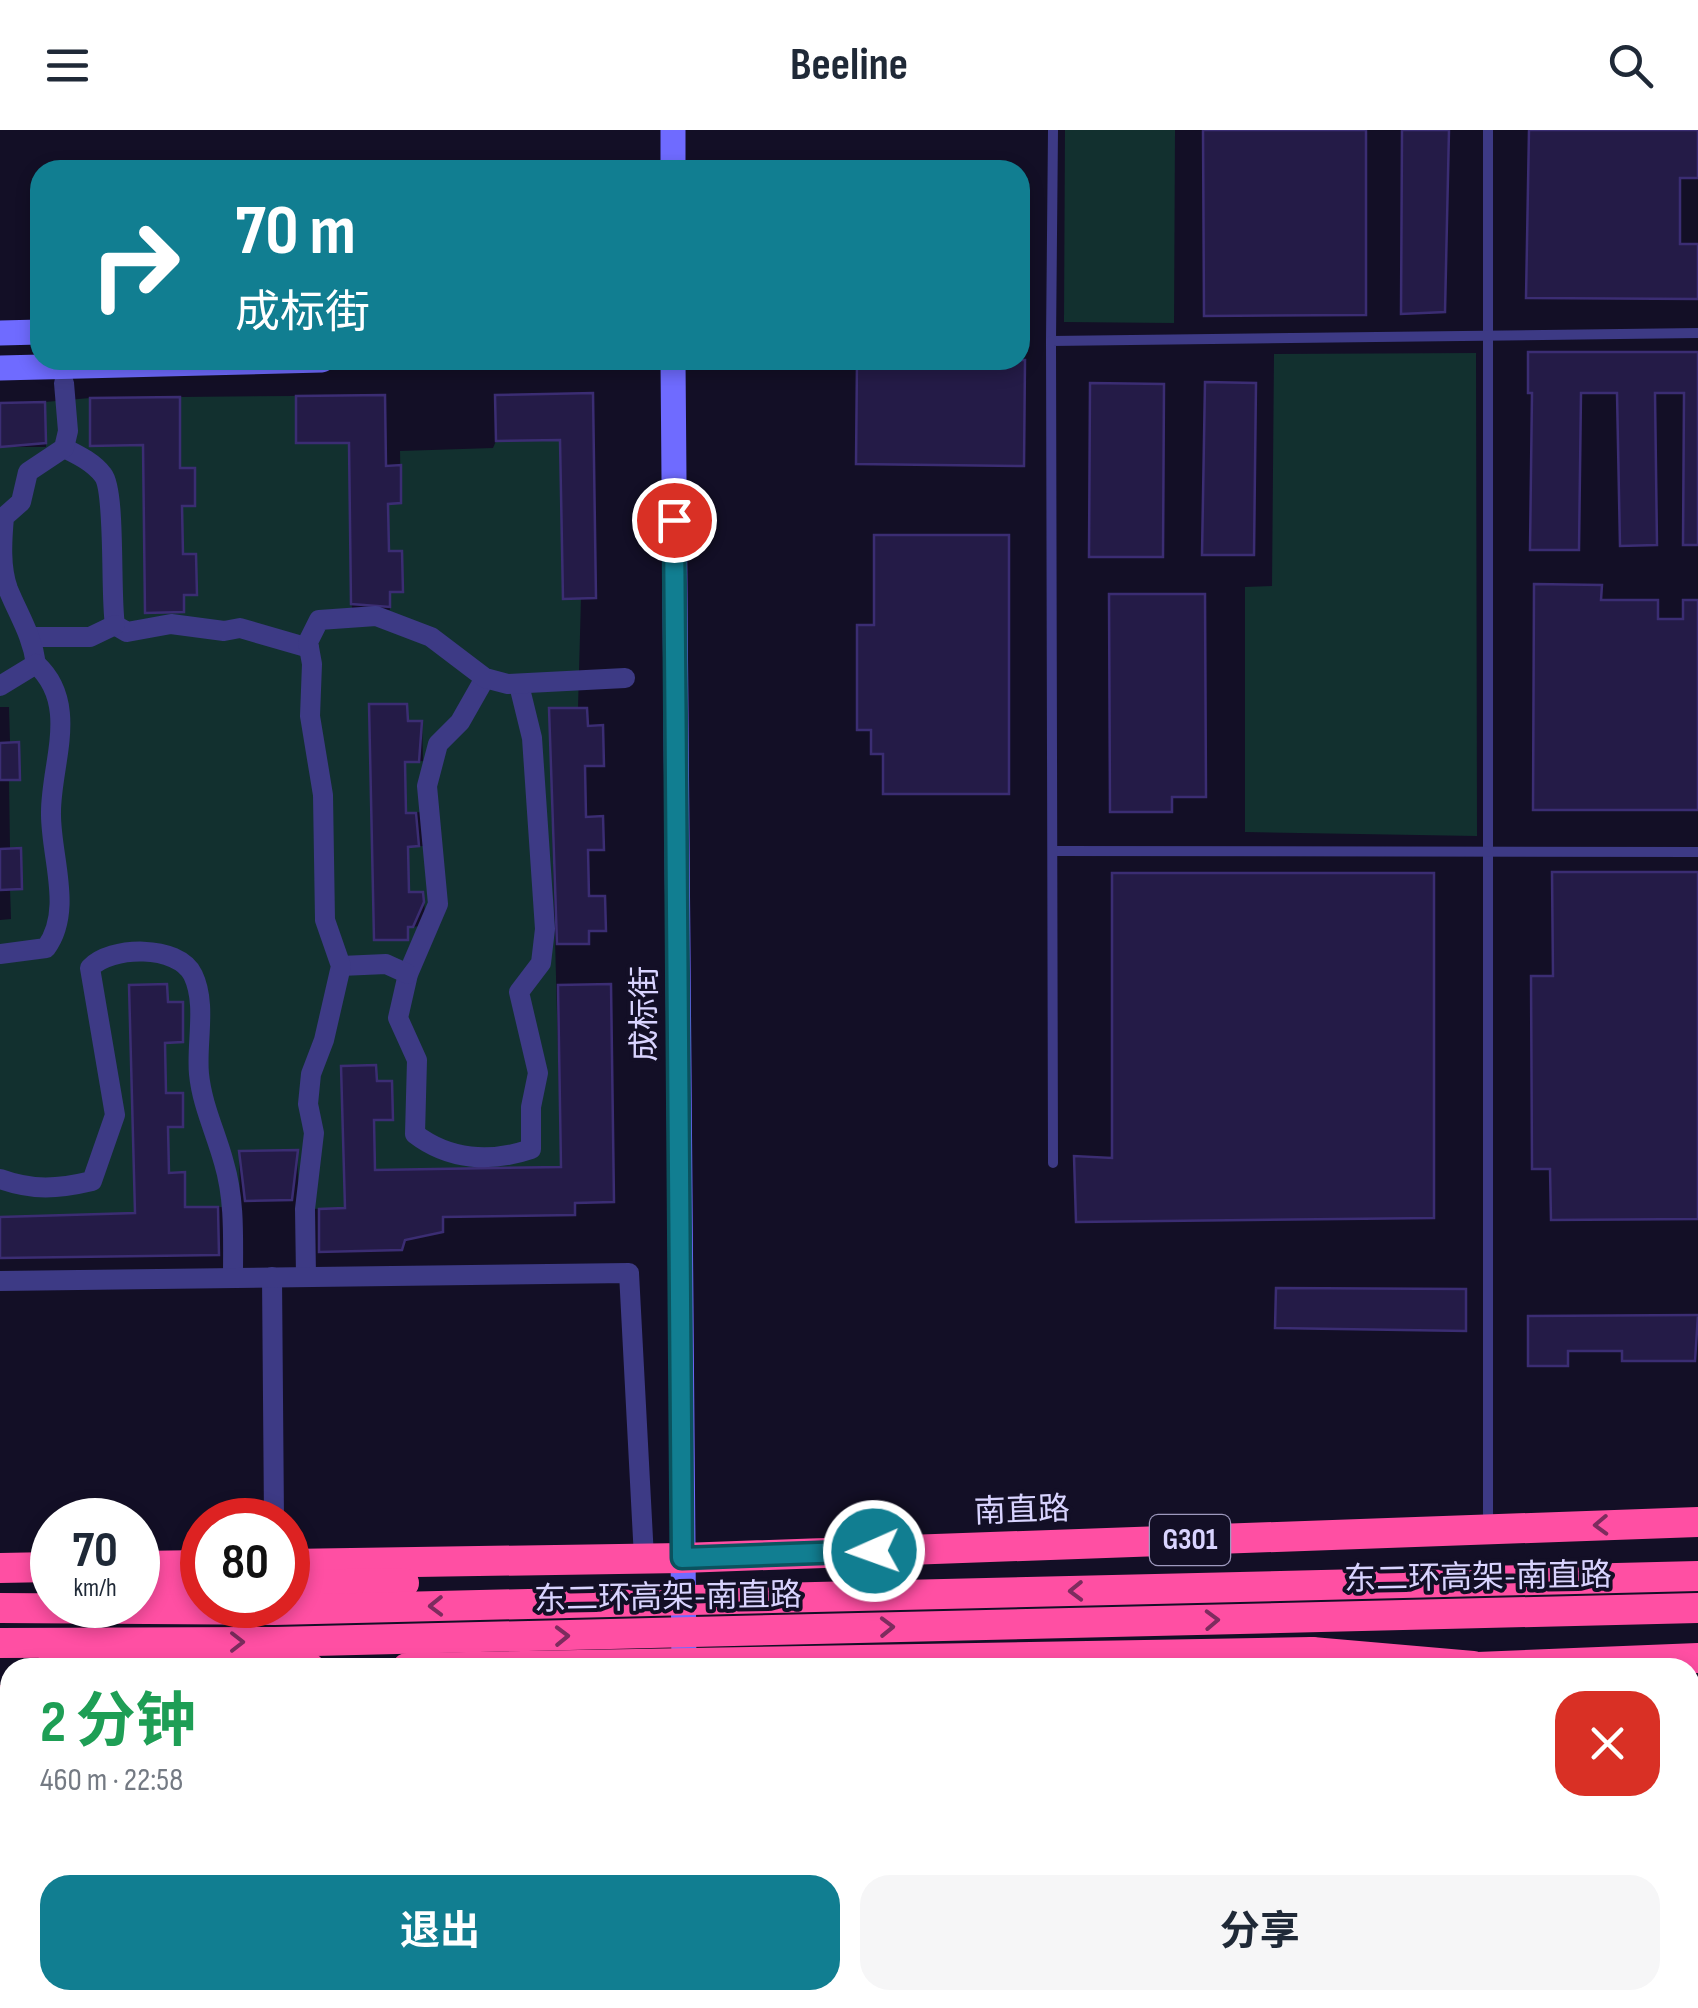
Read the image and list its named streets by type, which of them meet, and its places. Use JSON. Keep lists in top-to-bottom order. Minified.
{"streets":{"highway":["南直路","G301","东二环高架-南直路"],"street":["成标街"]},"crossings":[["成标街","南直路"]],"page":{"header":"Beeline","turn":["70 m","成标街"],"speed":"70 km/h","limit":"80","heading":["2 分钟","460 m · 22:58"],"buttons":["退出","分享"]}}
